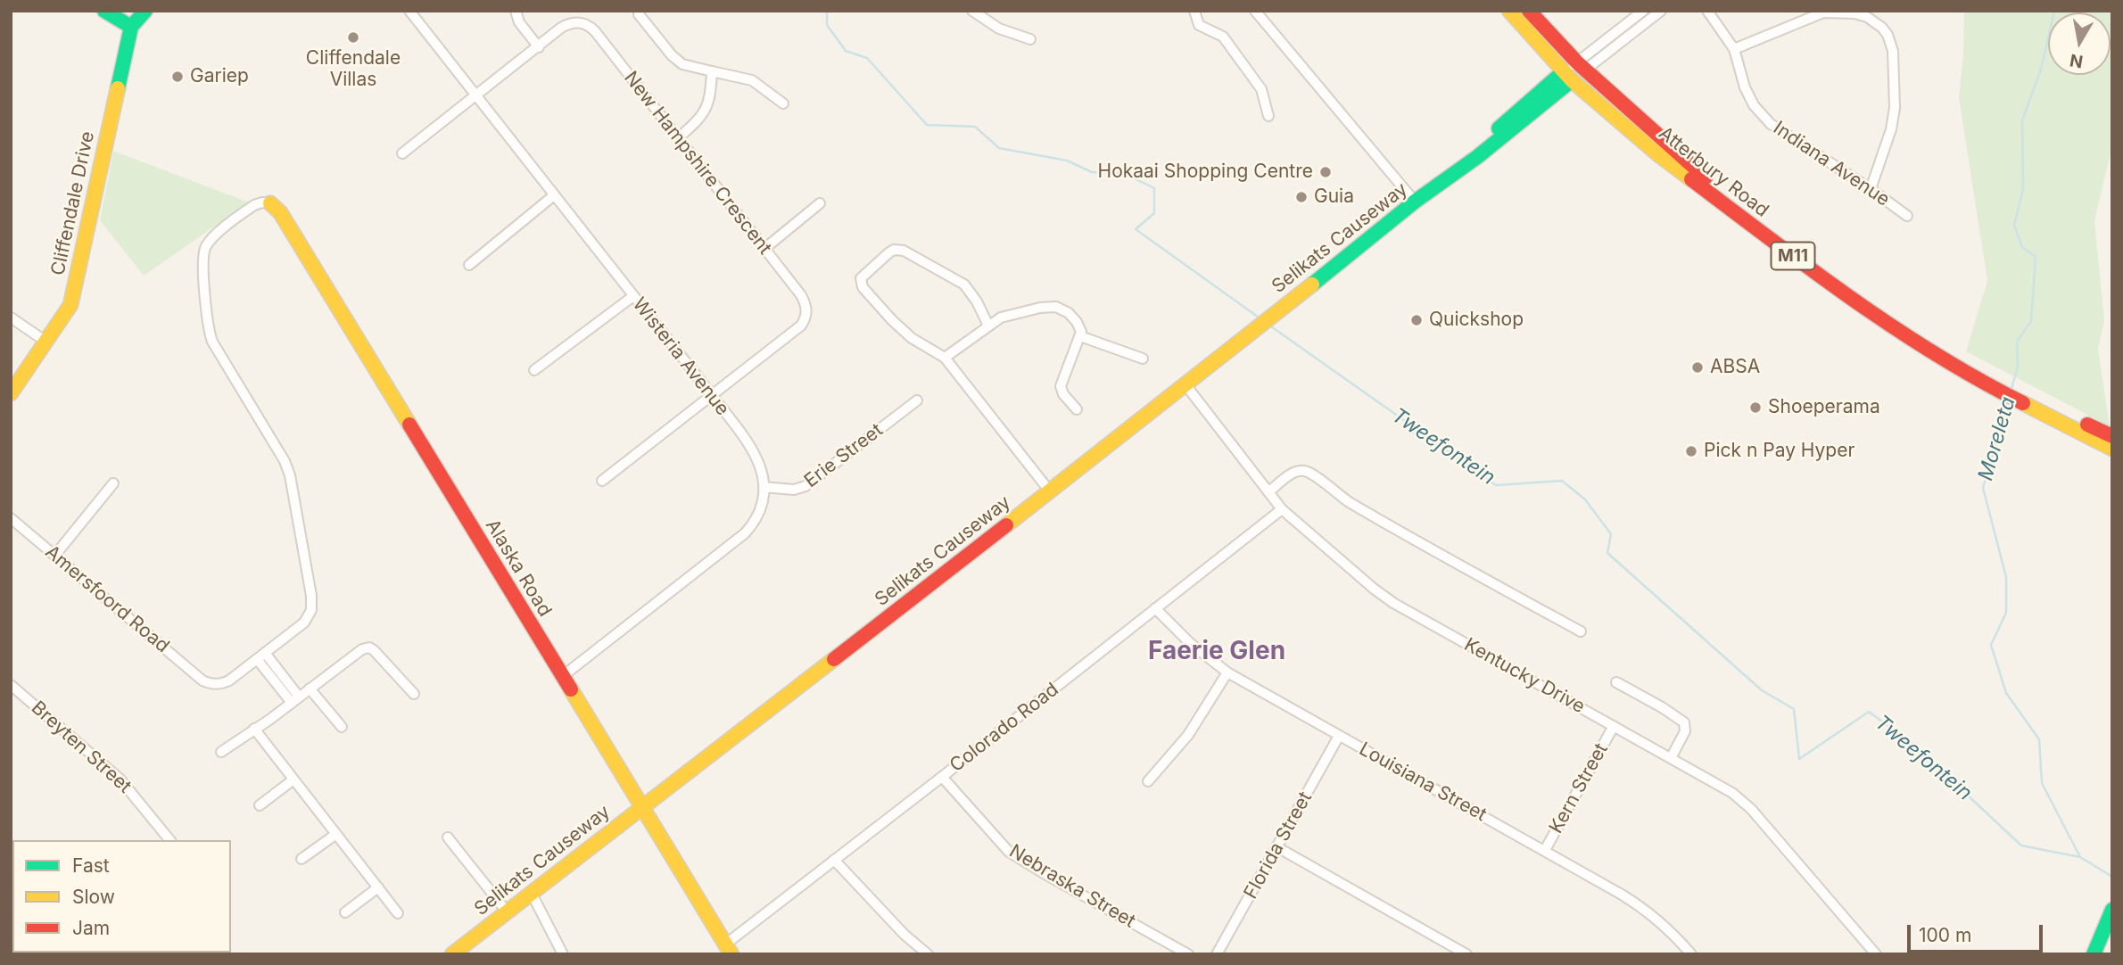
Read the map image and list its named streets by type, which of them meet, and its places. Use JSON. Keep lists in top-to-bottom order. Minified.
{"streets":{"street":["New Hampshire Crescent","Indiana Avenue","Atterbury Road","Cliffendale Drive","Selikats Causeway","M11","Wisteria Avenue","Erie Street","Alaska Road","Amersfoord Road","Kentucky Drive","Colorado Road","Breyten Street","Louisiana Street","Kern Street","Florida Street","Nebraska Street"]},"crossings":[["New Hampshire Crescent","Wisteria Avenue"],["Atterbury Road","Selikats Causeway"],["Selikats Causeway","Alaska Road"],["Selikats Causeway","Kentucky Drive"],["Wisteria Avenue","Erie Street"],["Wisteria Avenue","Alaska Road"],["Alaska Road","Colorado Road"],["Kentucky Drive","Colorado Road"],["Kentucky Drive","Kern Street"],["Colorado Road","Louisiana Street"],["Colorado Road","Nebraska Street"],["Louisiana Street","Kern Street"],["Louisiana Street","Florida Street"]],"districts":["Faerie Glen"],"water":["Moreleta","Tweefontein"],"places":["Cliffendale Villas","Gariep","Hokaai Shopping Centre","Guia","Quickshop","ABSA","Shoeperama","Pick n Pay Hyper"],"legend":["Fast","Slow","Jam"],"scale_bar":"100 m","north":"bottom"}
